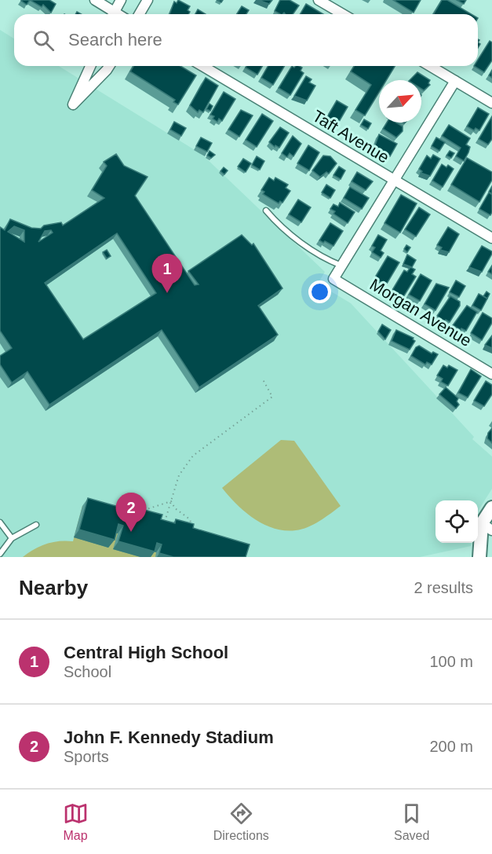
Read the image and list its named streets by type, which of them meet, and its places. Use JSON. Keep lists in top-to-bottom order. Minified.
{"streets":{"street":["Taft Avenue","Morgan Avenue"]},"north":"top right","page":{"search":"Search here","pins":["1","2"],"heading":["Nearby","2 results"],"list":[{"mark":"1","name":"Central High School","note":"School","value":"100 m"},{"mark":"2","name":"John F. Kennedy Stadium","note":"Sports","value":"200 m"}],"nav":["Map","Directions","Saved"]}}
